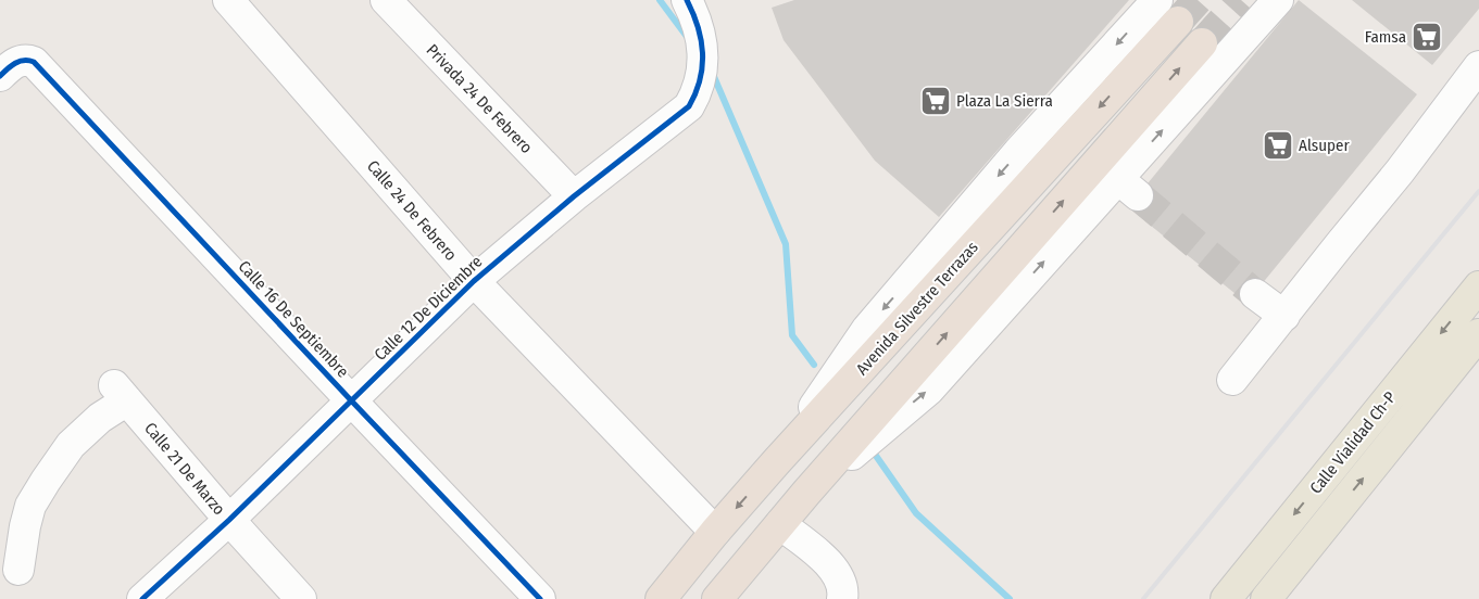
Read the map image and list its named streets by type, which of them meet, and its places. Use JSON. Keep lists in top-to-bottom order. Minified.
{"streets":{"highway":["Avenida Silvestre Terrazas"],"main road":["Calle Vialidad Ch-P"],"street":["Privada 24 De Febrero","Calle 24 De Febrero","Calle 12 De Diciembre","Calle 16 De Septiembre","Calle 21 De Marzo"]},"crossings":[["Privada 24 De Febrero","Calle 12 De Diciembre"],["Calle 24 De Febrero","Calle 12 De Diciembre"],["Calle 24 De Febrero","Avenida Silvestre Terrazas"],["Calle 12 De Diciembre","Calle 16 De Septiembre"],["Calle 12 De Diciembre","Calle 21 De Marzo"]],"places":{"supermarket":["Famsa","Plaza La Sierra","Alsuper"]}}
